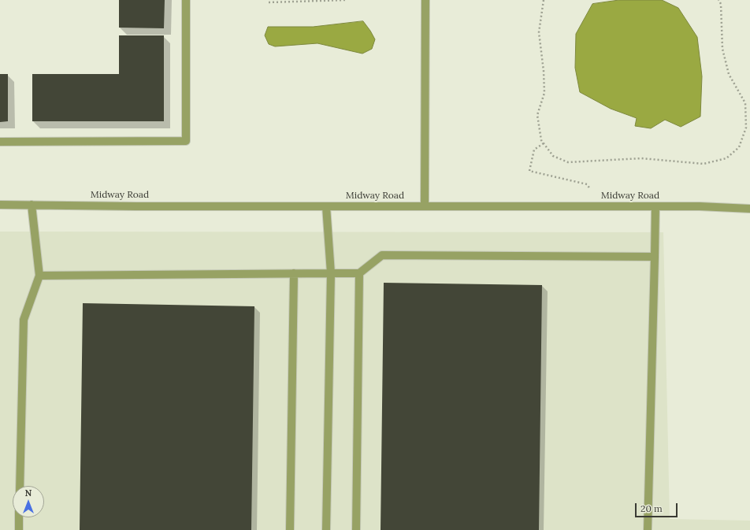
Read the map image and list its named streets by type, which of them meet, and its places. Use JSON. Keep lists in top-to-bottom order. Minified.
{"streets":{"street":["Midway Road"]},"scale_bar":"20 m","north":"top"}
